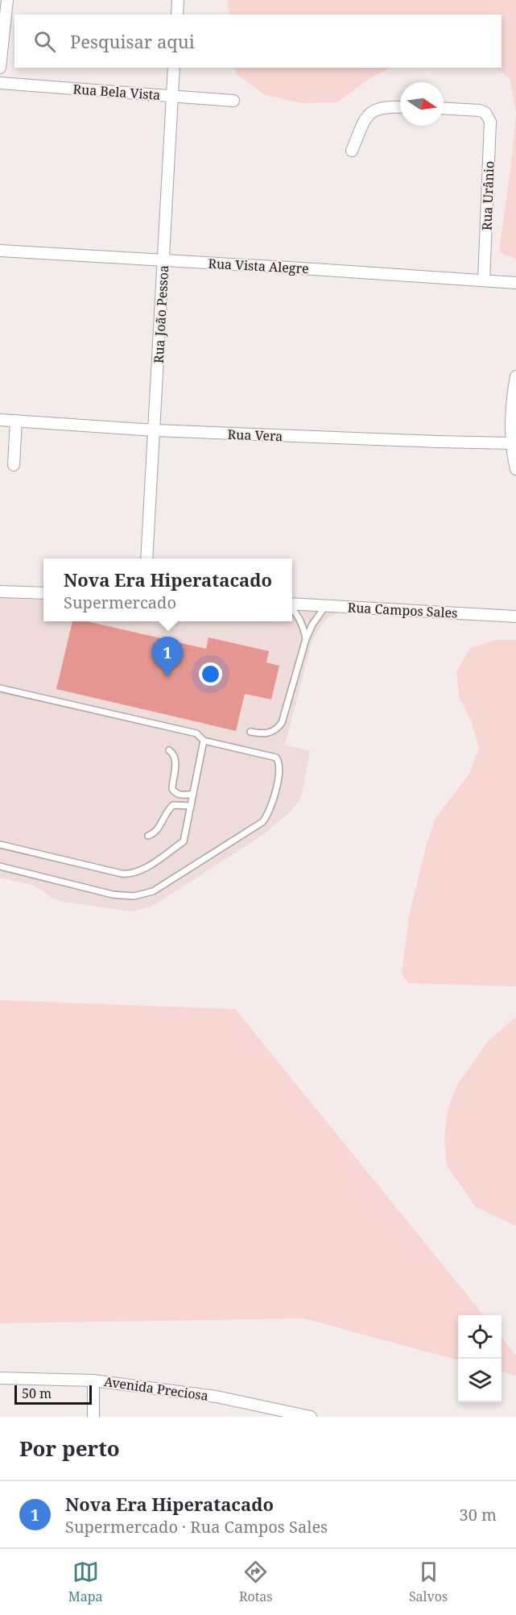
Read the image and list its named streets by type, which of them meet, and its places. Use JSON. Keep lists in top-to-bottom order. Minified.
{"streets":{"street":["Rua Bela Vista","Rua Urânio","Rua Vista Alegre","Rua João Pessoa","Rua Vera","Rua Campos Sales","Avenida Preciosa"]},"crossings":[["Rua Bela Vista","Rua João Pessoa"],["Rua Urânio","Rua Vista Alegre"],["Rua Vista Alegre","Rua João Pessoa"],["Rua João Pessoa","Rua Vera"]],"scale_bar":"50 m","north":"right","page":{"search":"Pesquisar aqui","popup":["Nova Era Hiperatacado","Supermercado"],"pins":"1","scale":"50 m","heading":"Por perto","list":[{"mark":"1","name":"Nova Era Hiperatacado","note":"Supermercado · Rua Campos Sales","value":"30 m"}],"nav":["Mapa","Rotas","Salvos"]}}
